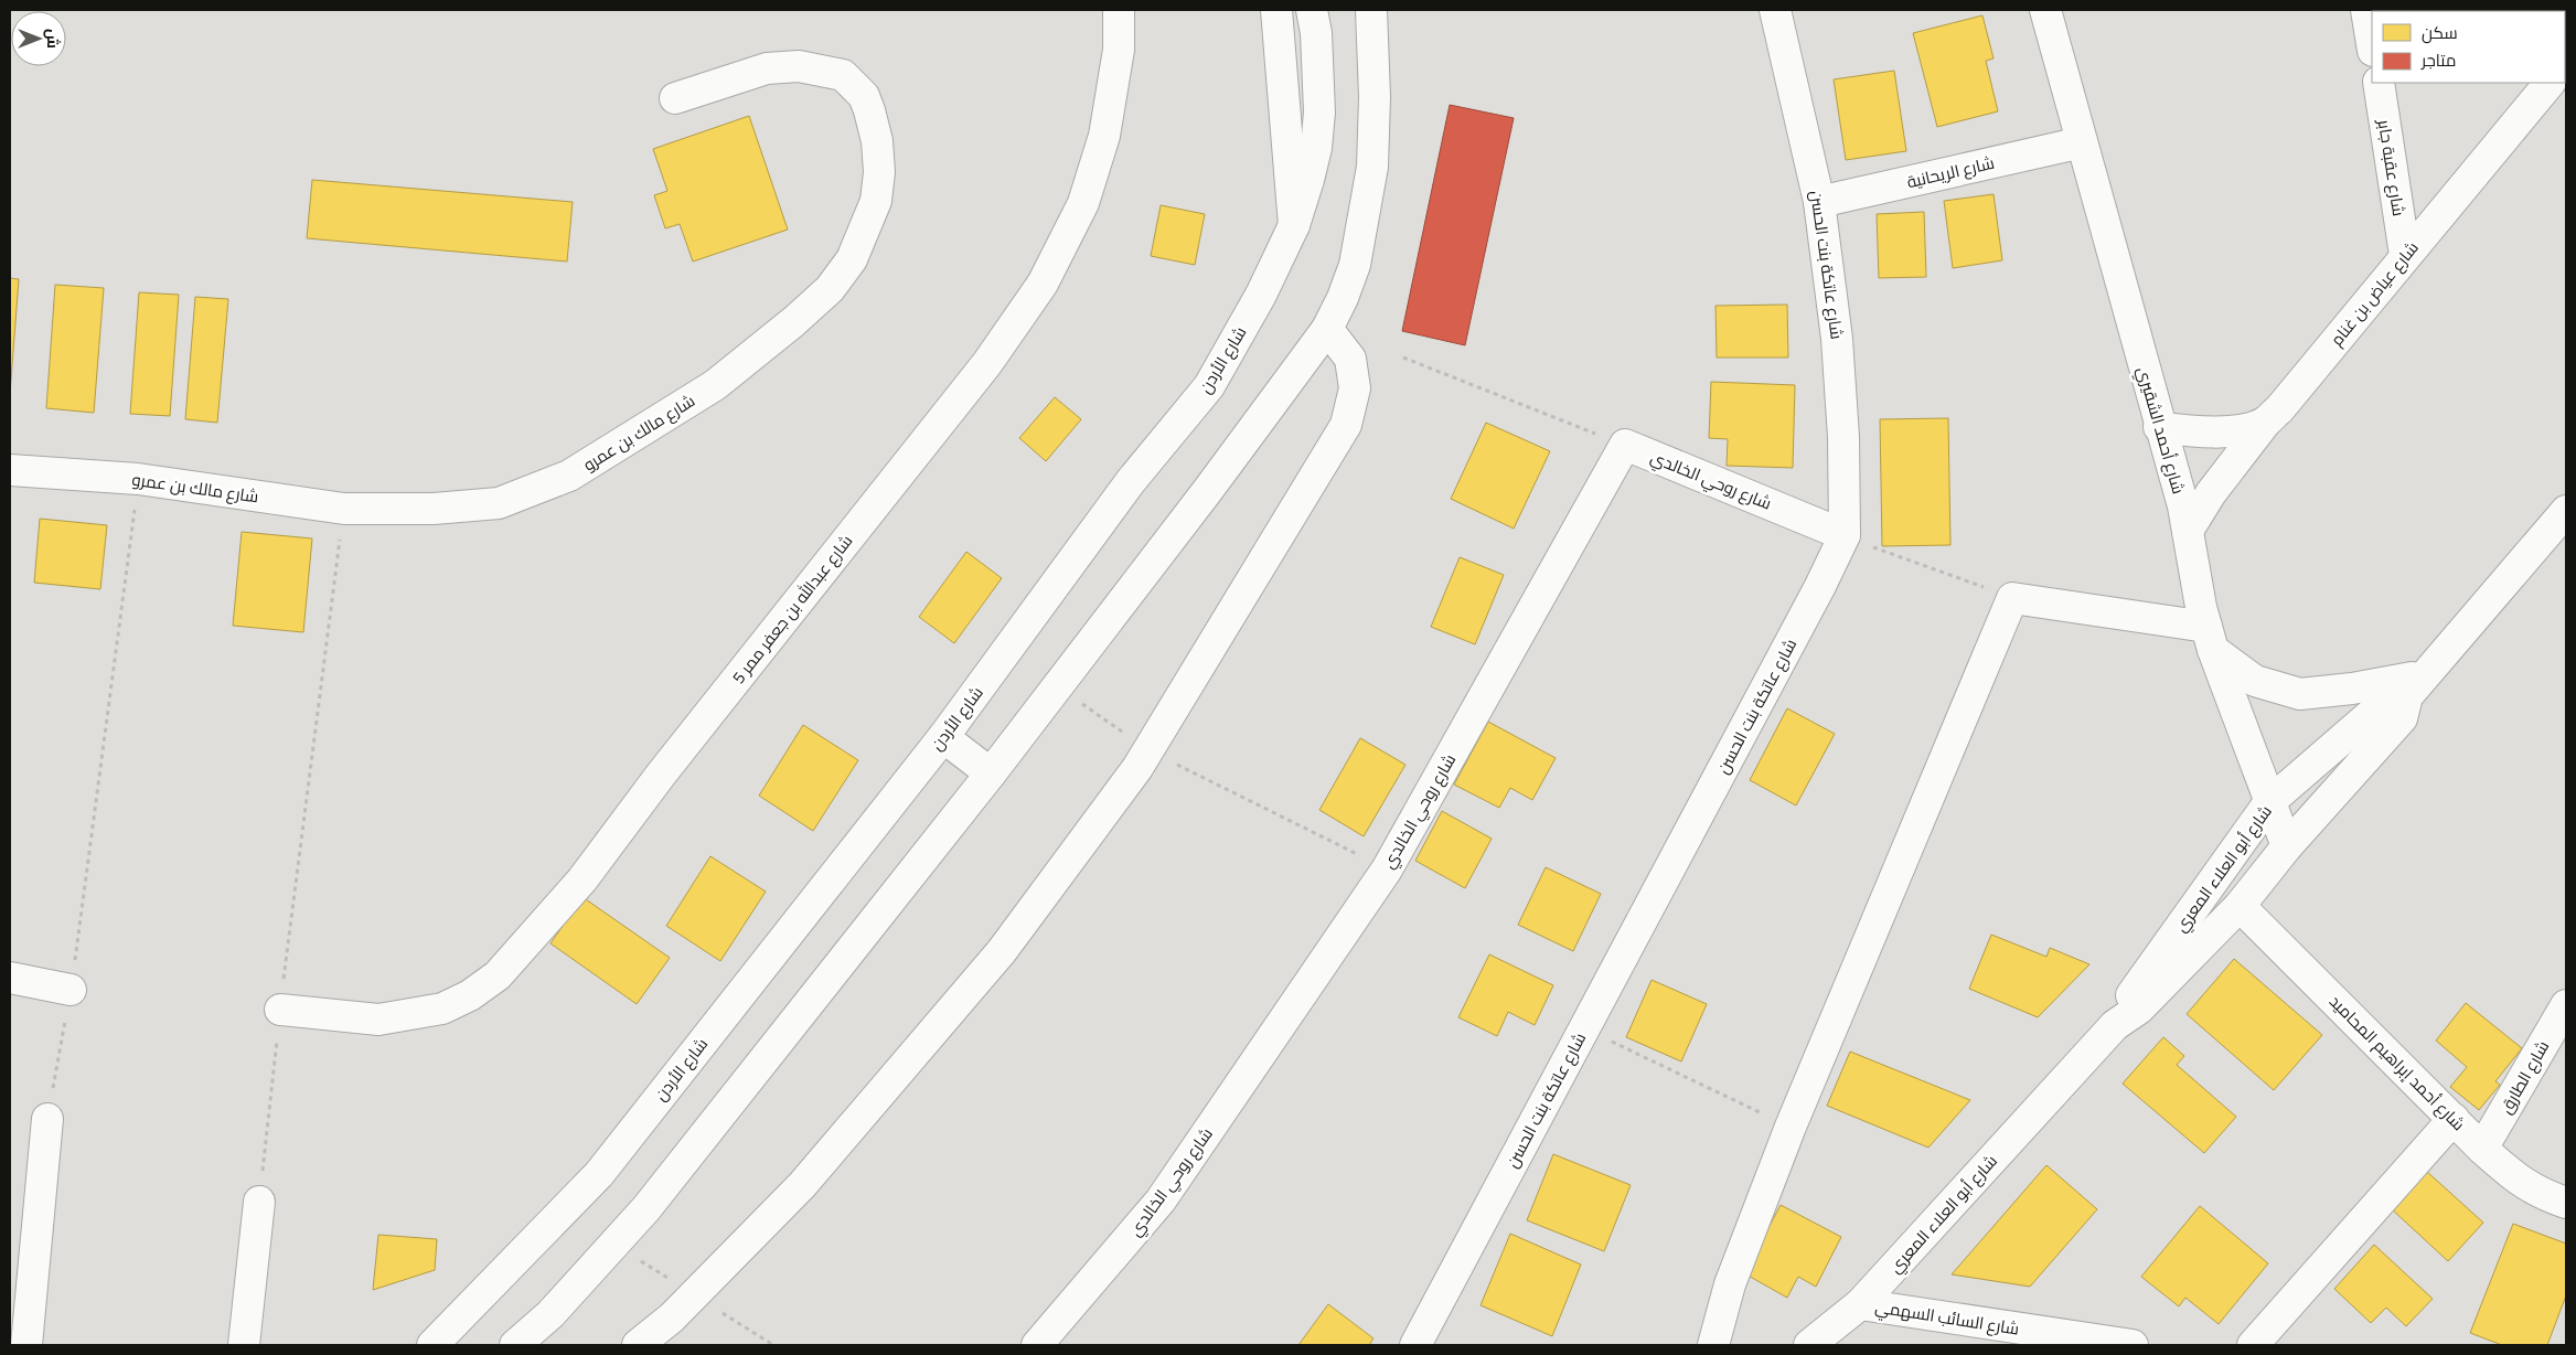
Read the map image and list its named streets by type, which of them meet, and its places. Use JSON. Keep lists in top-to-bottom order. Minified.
{"streets":{"main road":["شارع عقبة جابر","شارع الريحانية","شارع عاتكة بنت الحسن","شارع عياض بن غنام","شارع الأردن","شارع أحمد الشقيري","شارع مالك بن عمرو","شارع روحي الخالدي","شارع عبدالله بن جعفر ممر 5","شارع أبو العلاء المعري","شارع أحمد إبراهيم المحاميد","شارع الطارق","شارع السائب السهمي"]},"crossings":[["شارع عقبة جابر","شارع عياض بن غنام"],["شارع الريحانية","شارع عاتكة بنت الحسن"],["شارع الريحانية","شارع أحمد الشقيري"],["شارع عاتكة بنت الحسن","شارع روحي الخالدي"],["شارع عياض بن غنام","شارع أحمد الشقيري"],["شارع أحمد الشقيري","شارع أبو العلاء المعري"],["شارع أبو العلاء المعري","شارع أحمد إبراهيم المحاميد"],["شارع أبو العلاء المعري","شارع السائب السهمي"],["شارع أحمد إبراهيم المحاميد","شارع الطارق"]],"legend":["سكن","متاجر"],"north":"right"}
